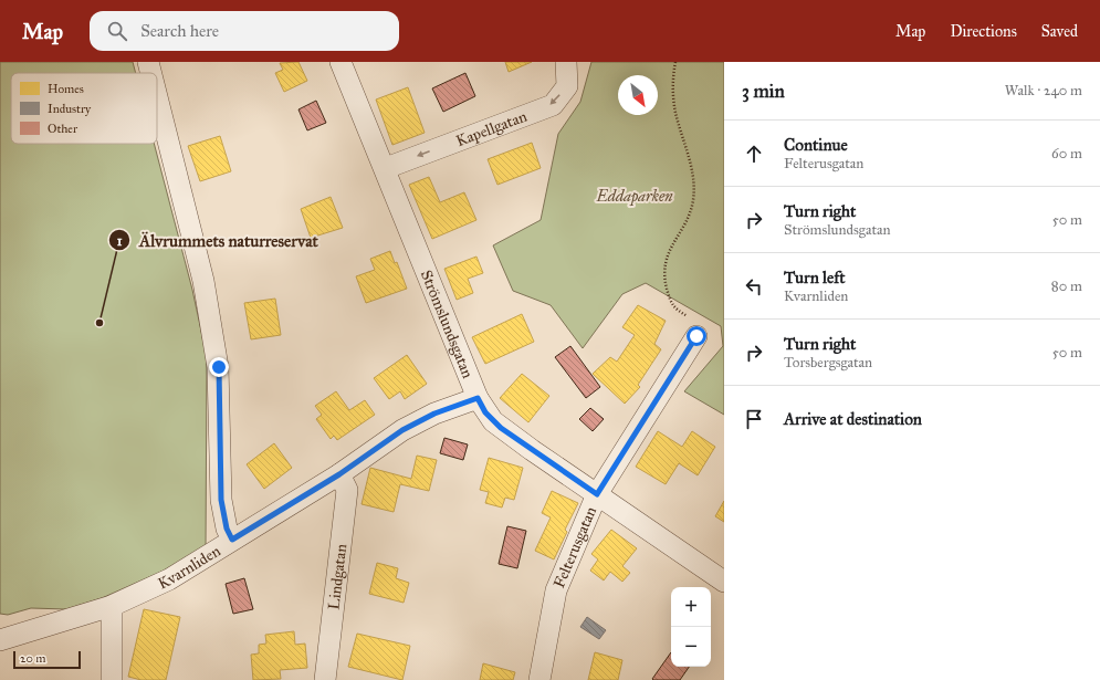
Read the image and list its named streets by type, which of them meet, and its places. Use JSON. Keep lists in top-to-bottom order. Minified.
{"streets":{"street":["Kapellgatan","Strömslundsgatan","Felterusgatan","Kvarnliden","Lindgatan"]},"crossings":[["Kapellgatan","Strömslundsgatan"],["Strömslundsgatan","Felterusgatan"],["Strömslundsgatan","Kvarnliden"],["Kvarnliden","Lindgatan"]],"one_way":["Kapellgatan"],"parks":["Eddaparken"],"places":["Älvrummets naturreservat"],"legend":["Homes","Industry","Other"],"scale_bar":"20 m","north":"bottom right","page":{"header":"Map","search":"Search here","nav":["Map","Directions","Saved"],"heading":["3 min","Walk · 240 m"],"list":[["Continue","Felterusgatan","60 m"],["Turn right","Strömslundsgatan","50 m"],["Turn left","Kvarnliden","80 m"],["Turn right","Torsbergsgatan","50 m"],"Arrive at destination"],"map_buttons":["+","−"],"scale":"20 m"}}
